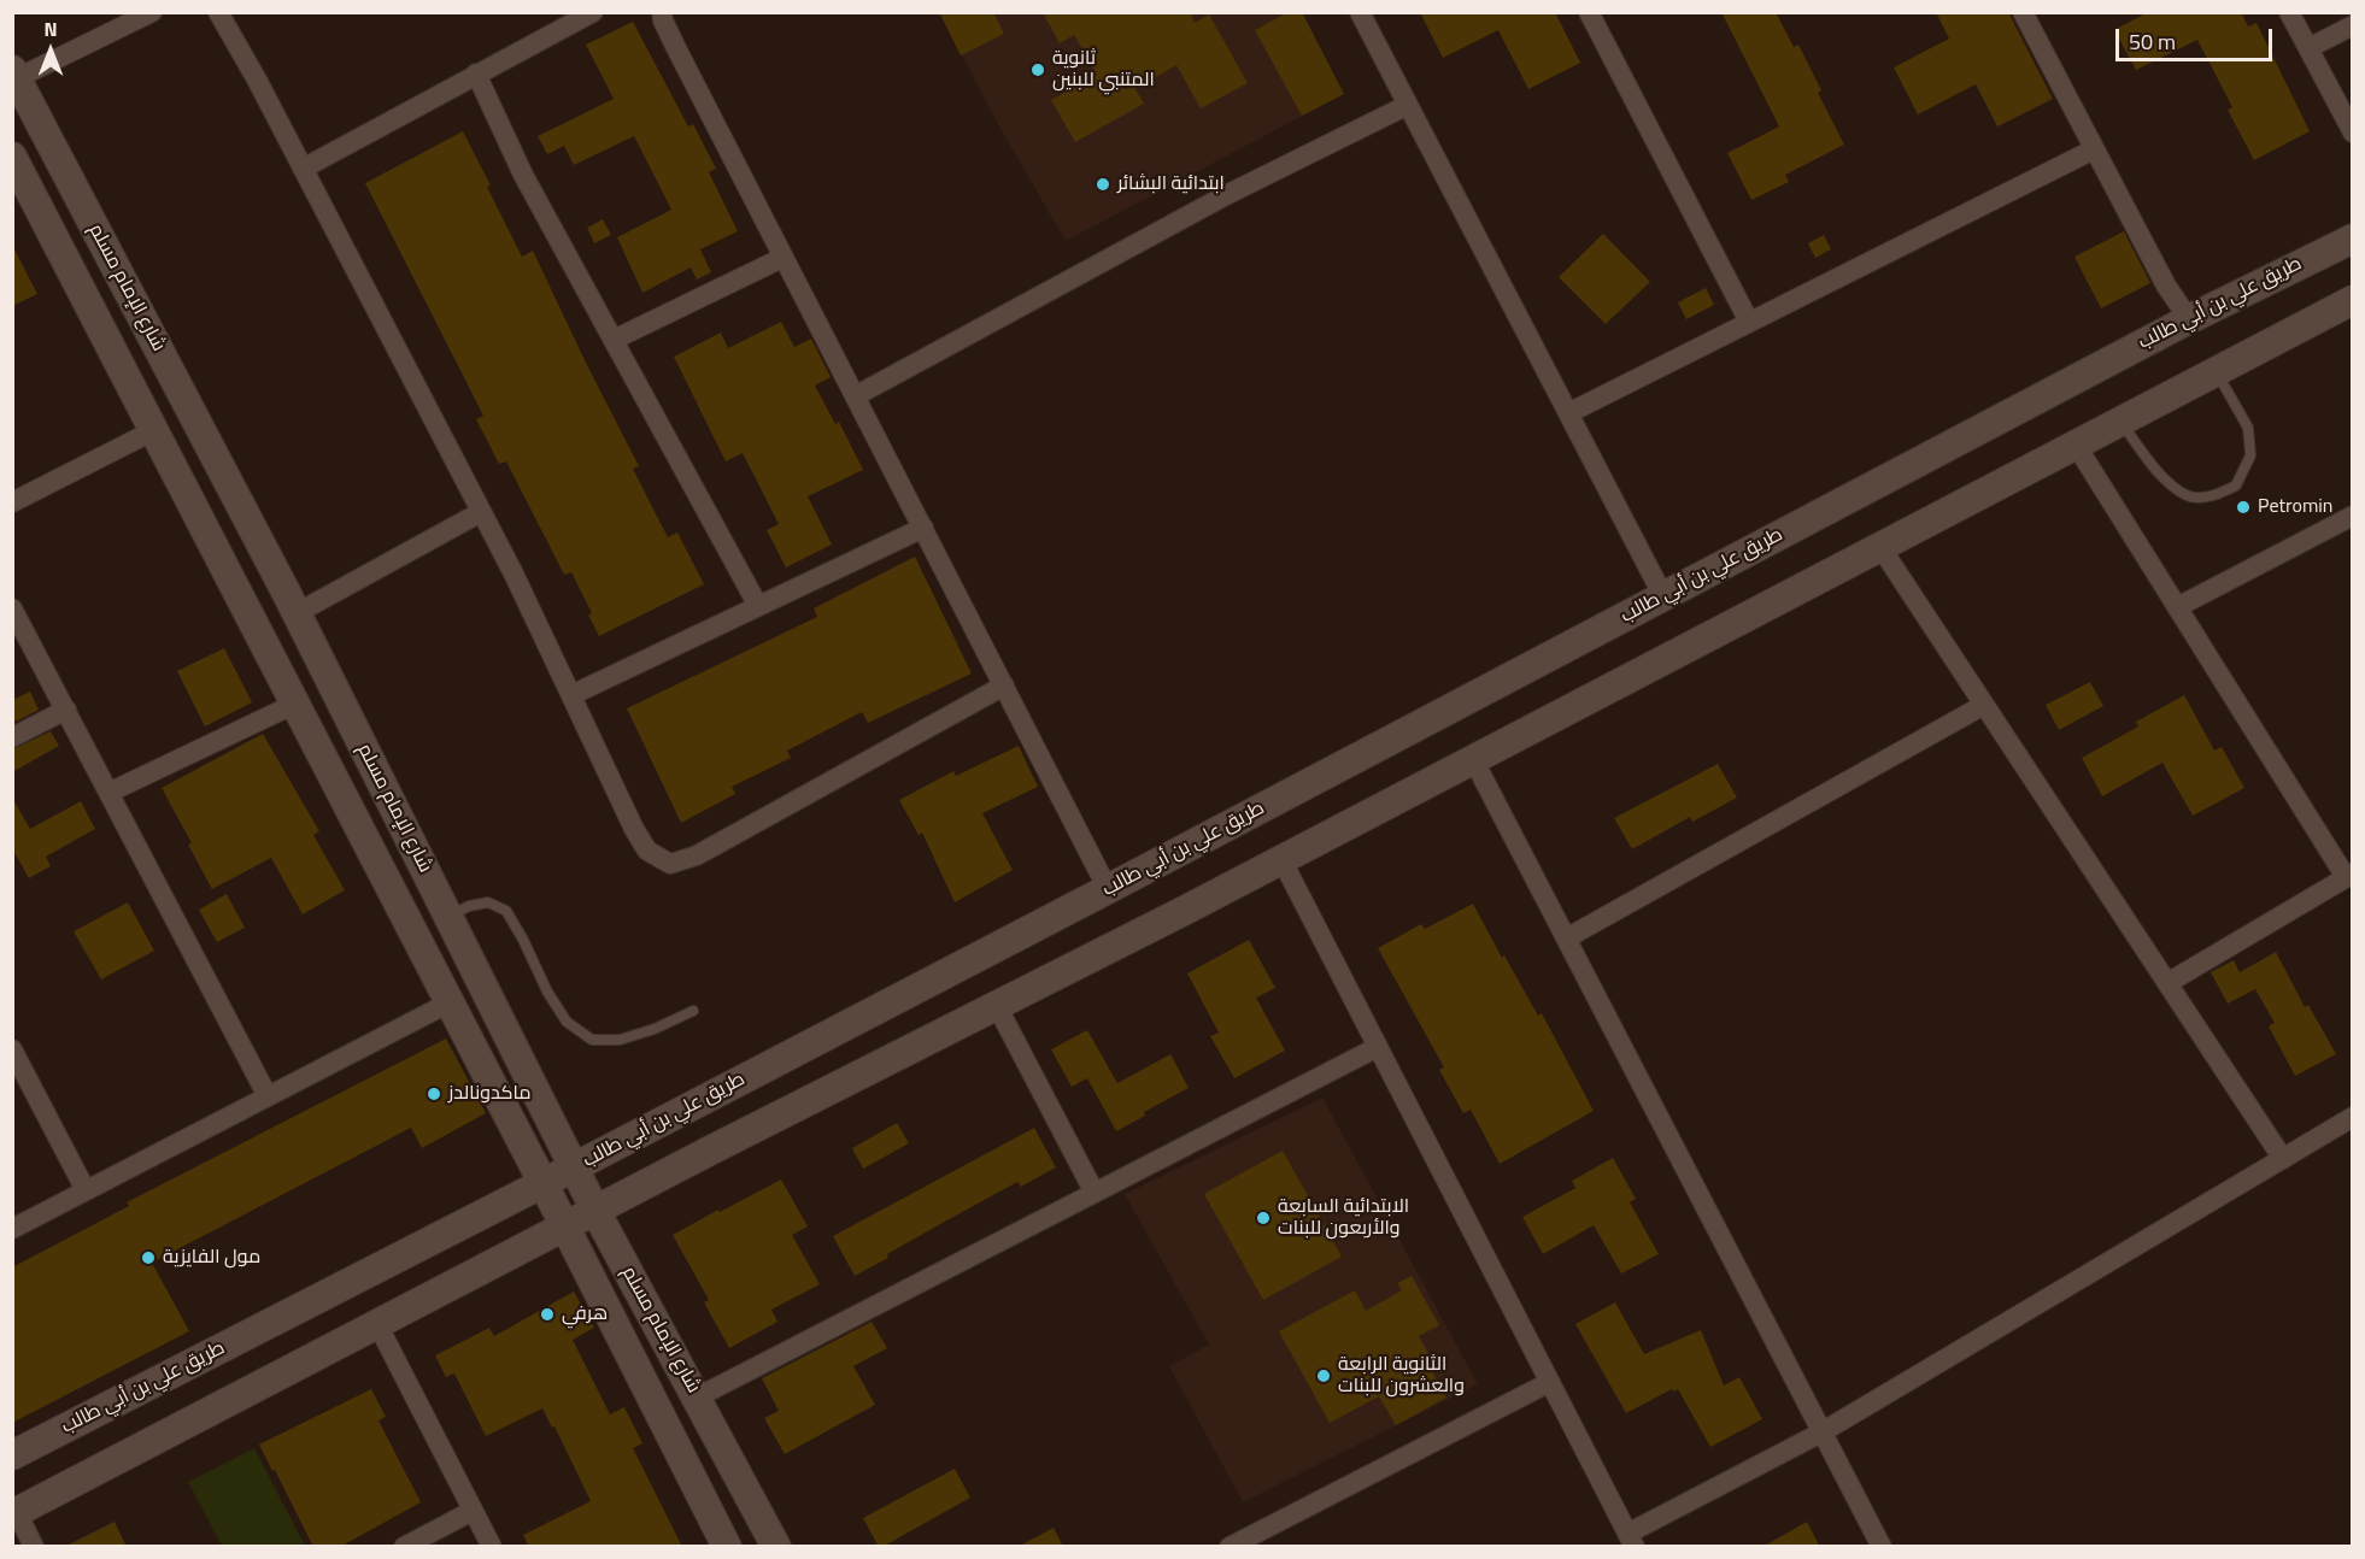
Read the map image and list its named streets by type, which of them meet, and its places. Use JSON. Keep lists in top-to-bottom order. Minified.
{"streets":{"main road":["شارع الإمام مسلم","طريق علي بن أبي طالب"]},"crossings":[["شارع الإمام مسلم","طريق علي بن أبي طالب"]],"places":["ثانوية المتنبي للبنين","ابتدائية البشائر","Petromin","ماكدونالدز","الابتدائية السابعة والأربعون للبنات","مول الفايزية","هرفي","الثانوية الرابعة والعشرون للبنات"],"scale_bar":"50 m","north":"top"}
